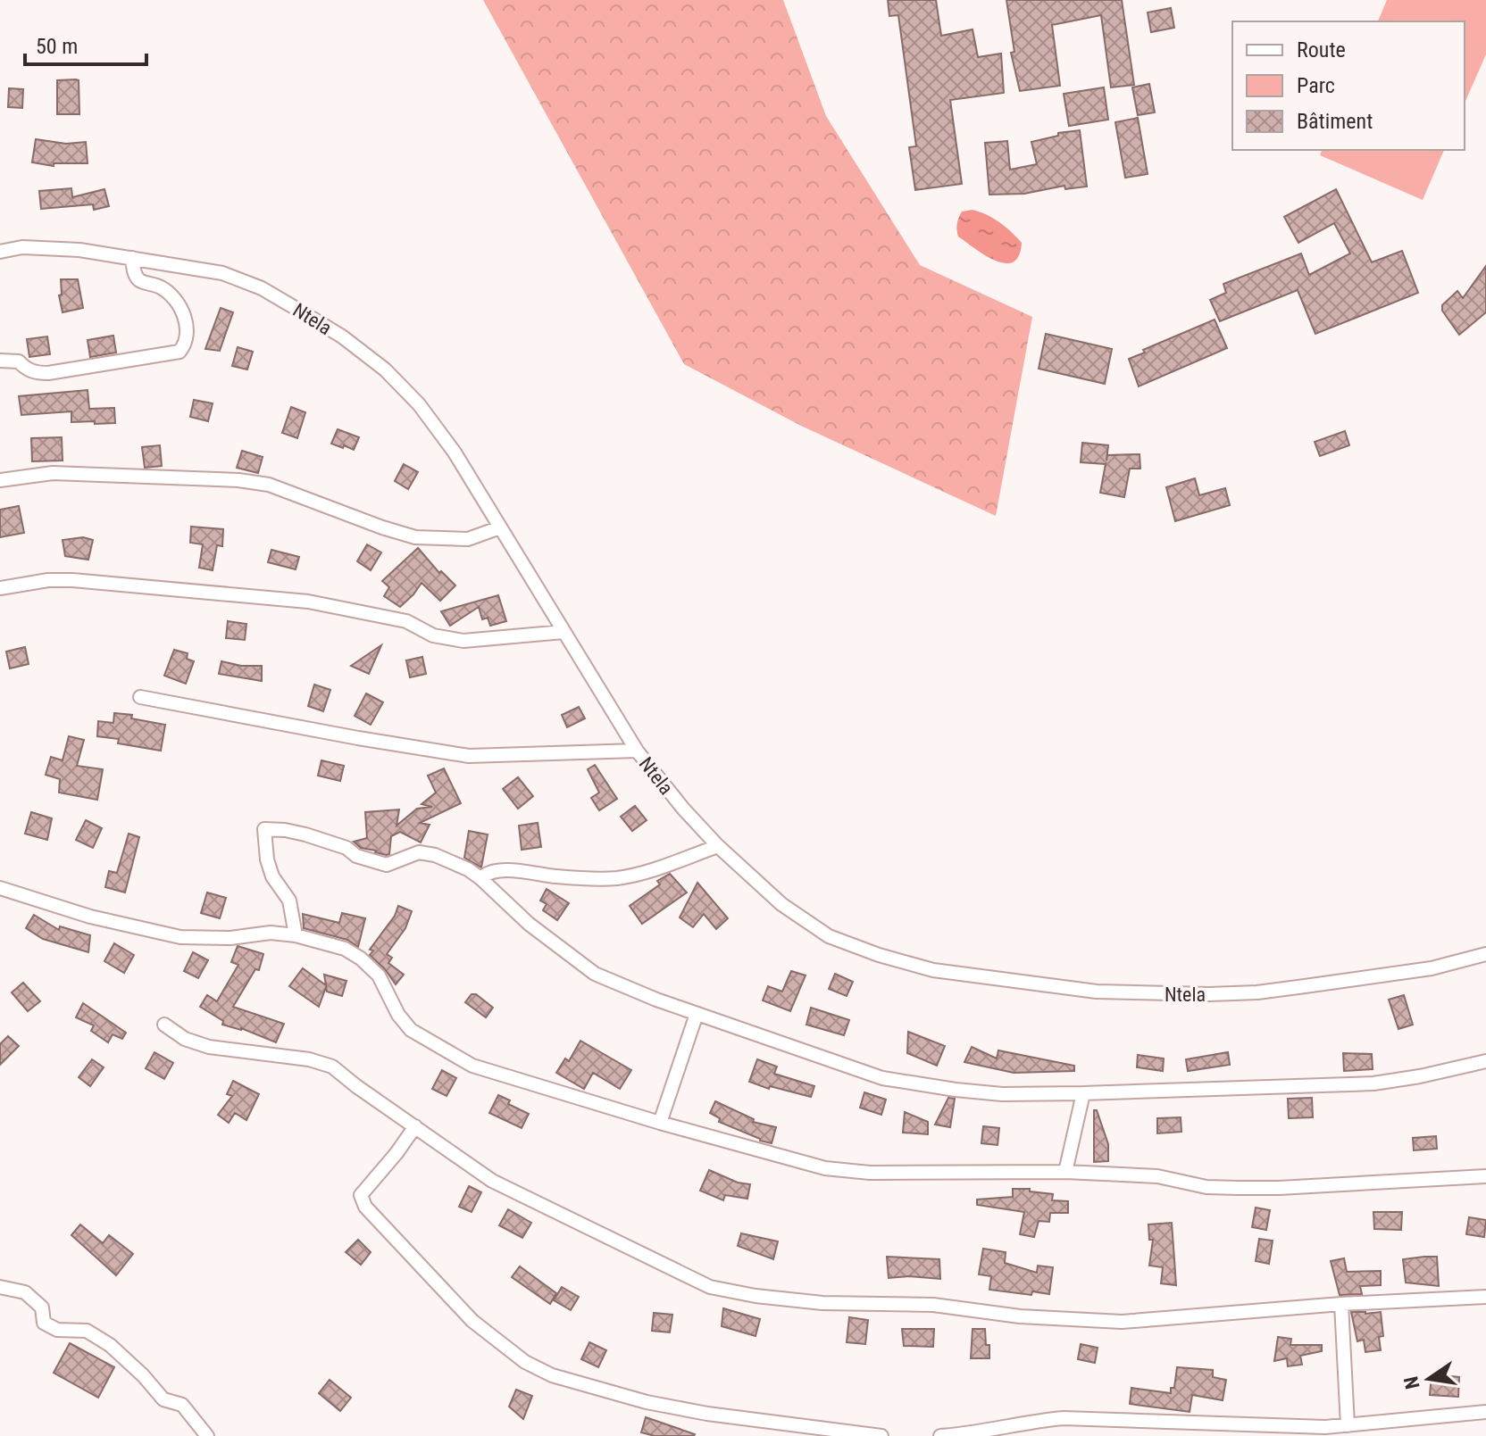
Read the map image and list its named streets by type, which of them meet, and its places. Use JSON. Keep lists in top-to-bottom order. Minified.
{"streets":{"street":["Ntela"]},"legend":["Route","Parc","Bâtiment"],"scale_bar":"50 m","north":"left"}
